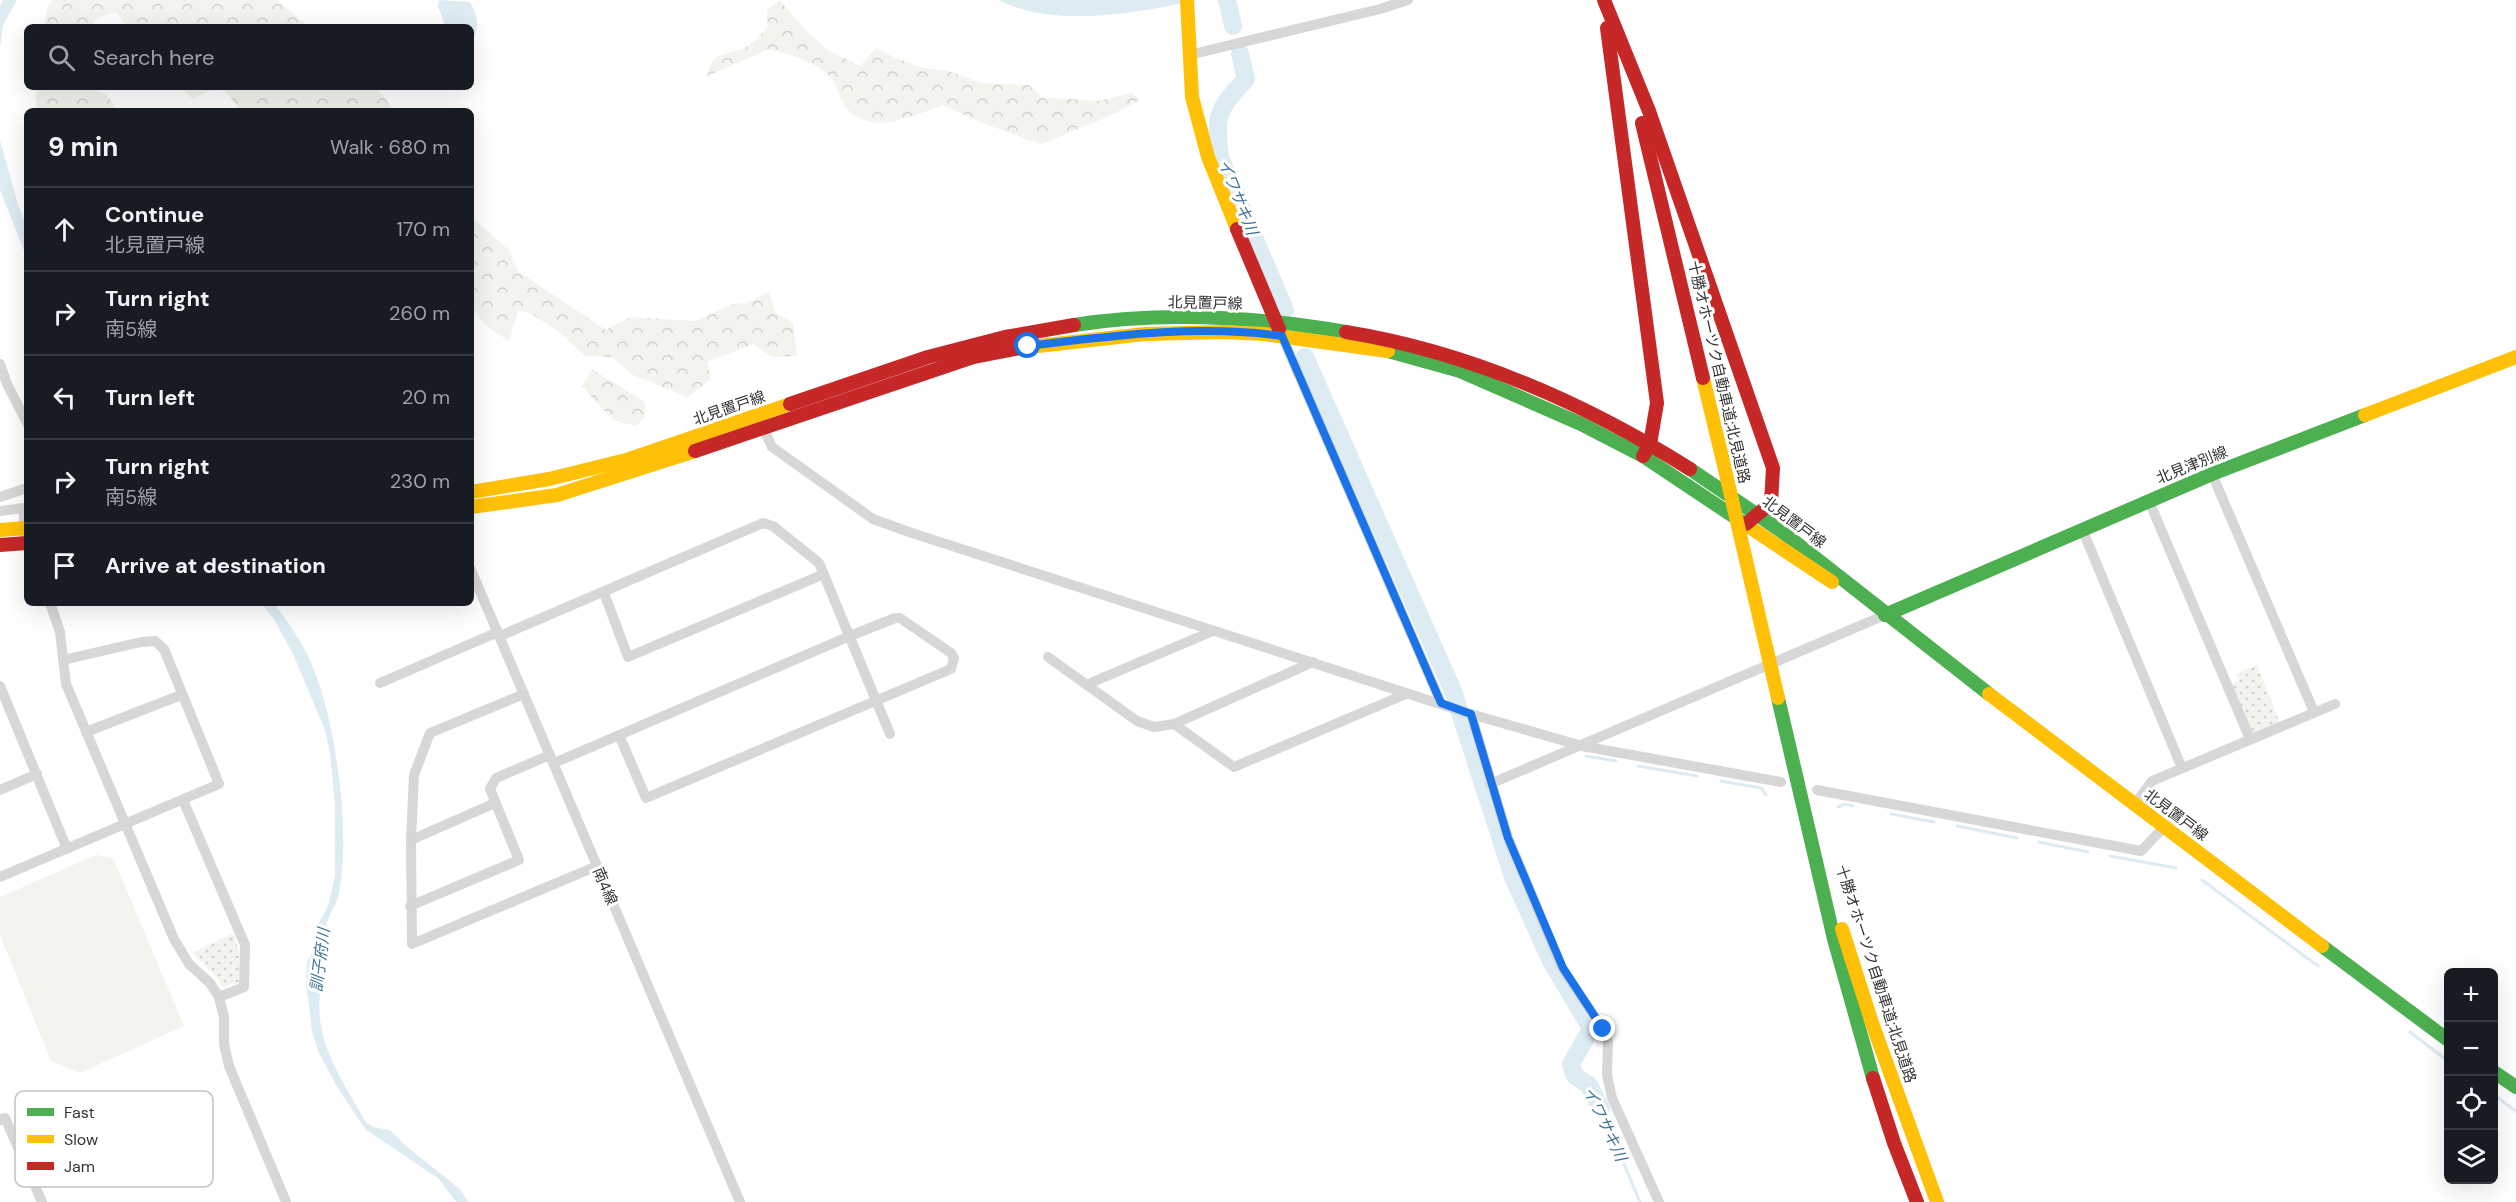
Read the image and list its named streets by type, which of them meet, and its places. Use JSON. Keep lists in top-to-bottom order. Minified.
{"streets":{"main road":["北見置戸線","十勝オホーツク自動車道;北見道路","北見津別線"],"street":["南4線"]},"crossings":[["北見置戸線","北見津別線"]],"water":["イワサキ川","訓子府川"],"legend":["Fast","Slow","Jam"],"page":{"search":"Search here","heading":["9 min","Walk · 680 m"],"list":[["Continue","北見置戸線","170 m"],["Turn right","南5線","260 m"],["Turn left","20 m"],["Turn right","南5線","230 m"],"Arrive at destination"],"map_buttons":["+","−"]}}
